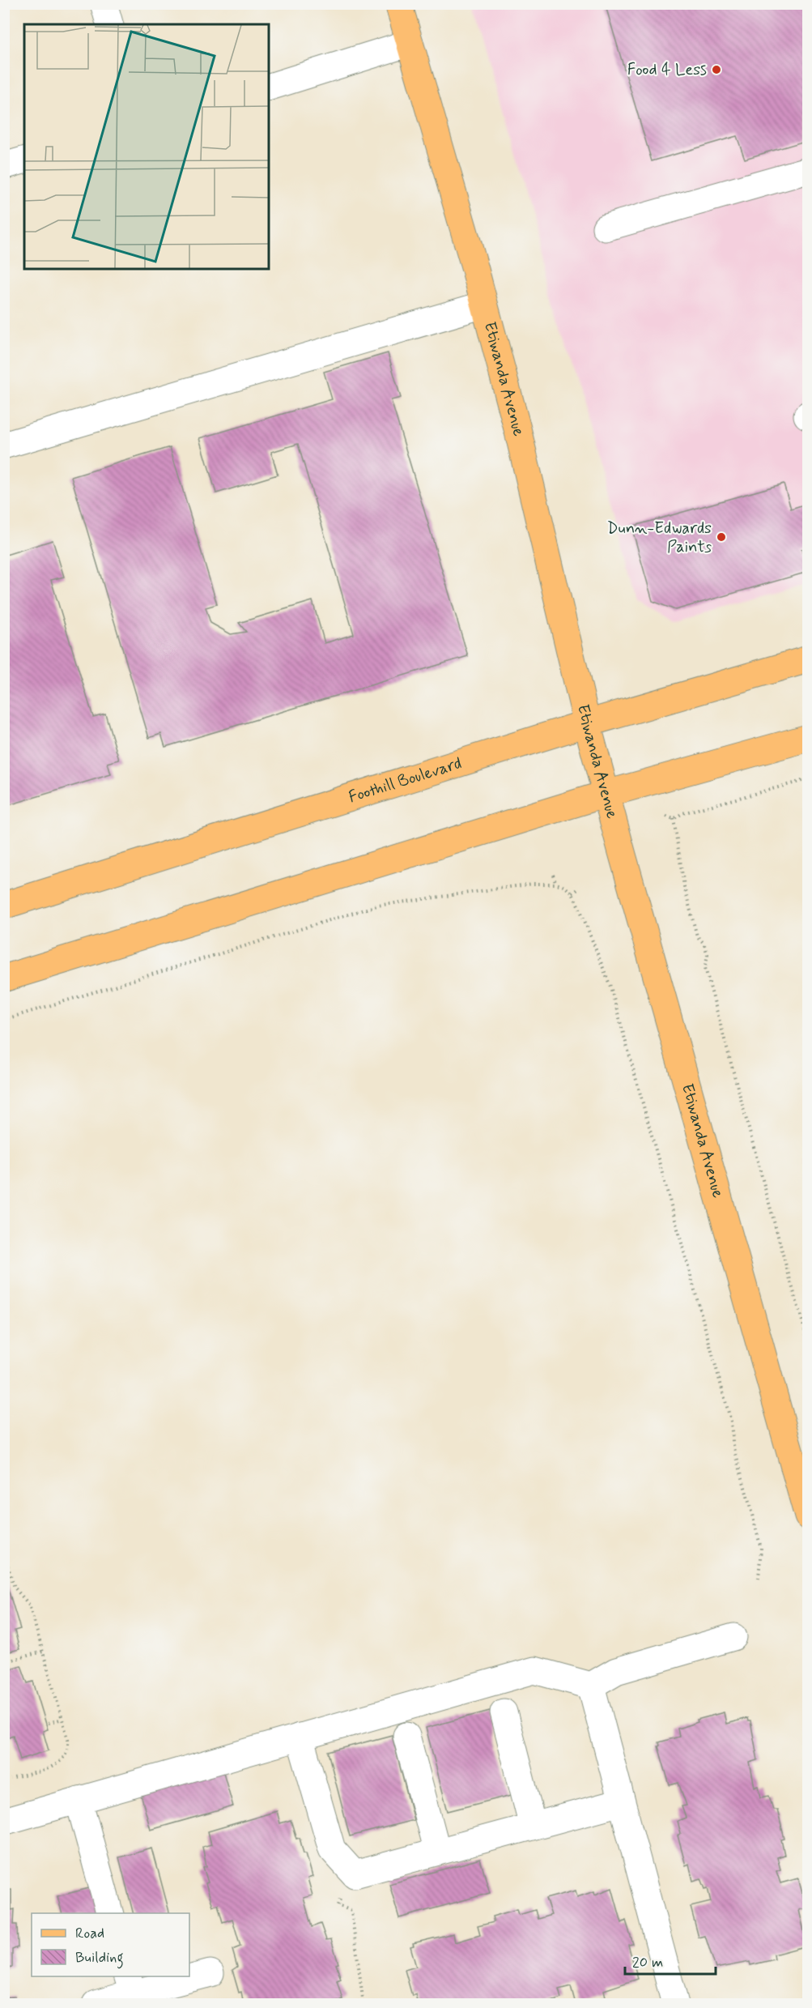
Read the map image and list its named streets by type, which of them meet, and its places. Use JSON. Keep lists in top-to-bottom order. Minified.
{"streets":{"main road":["Etiwanda Avenue","Foothill Boulevard"]},"crossings":[["Etiwanda Avenue","Foothill Boulevard"]],"places":["Food 4 Less","Dunn-Edwards Paints"],"legend":["Road","Building"],"scale_bar":"20 m"}
